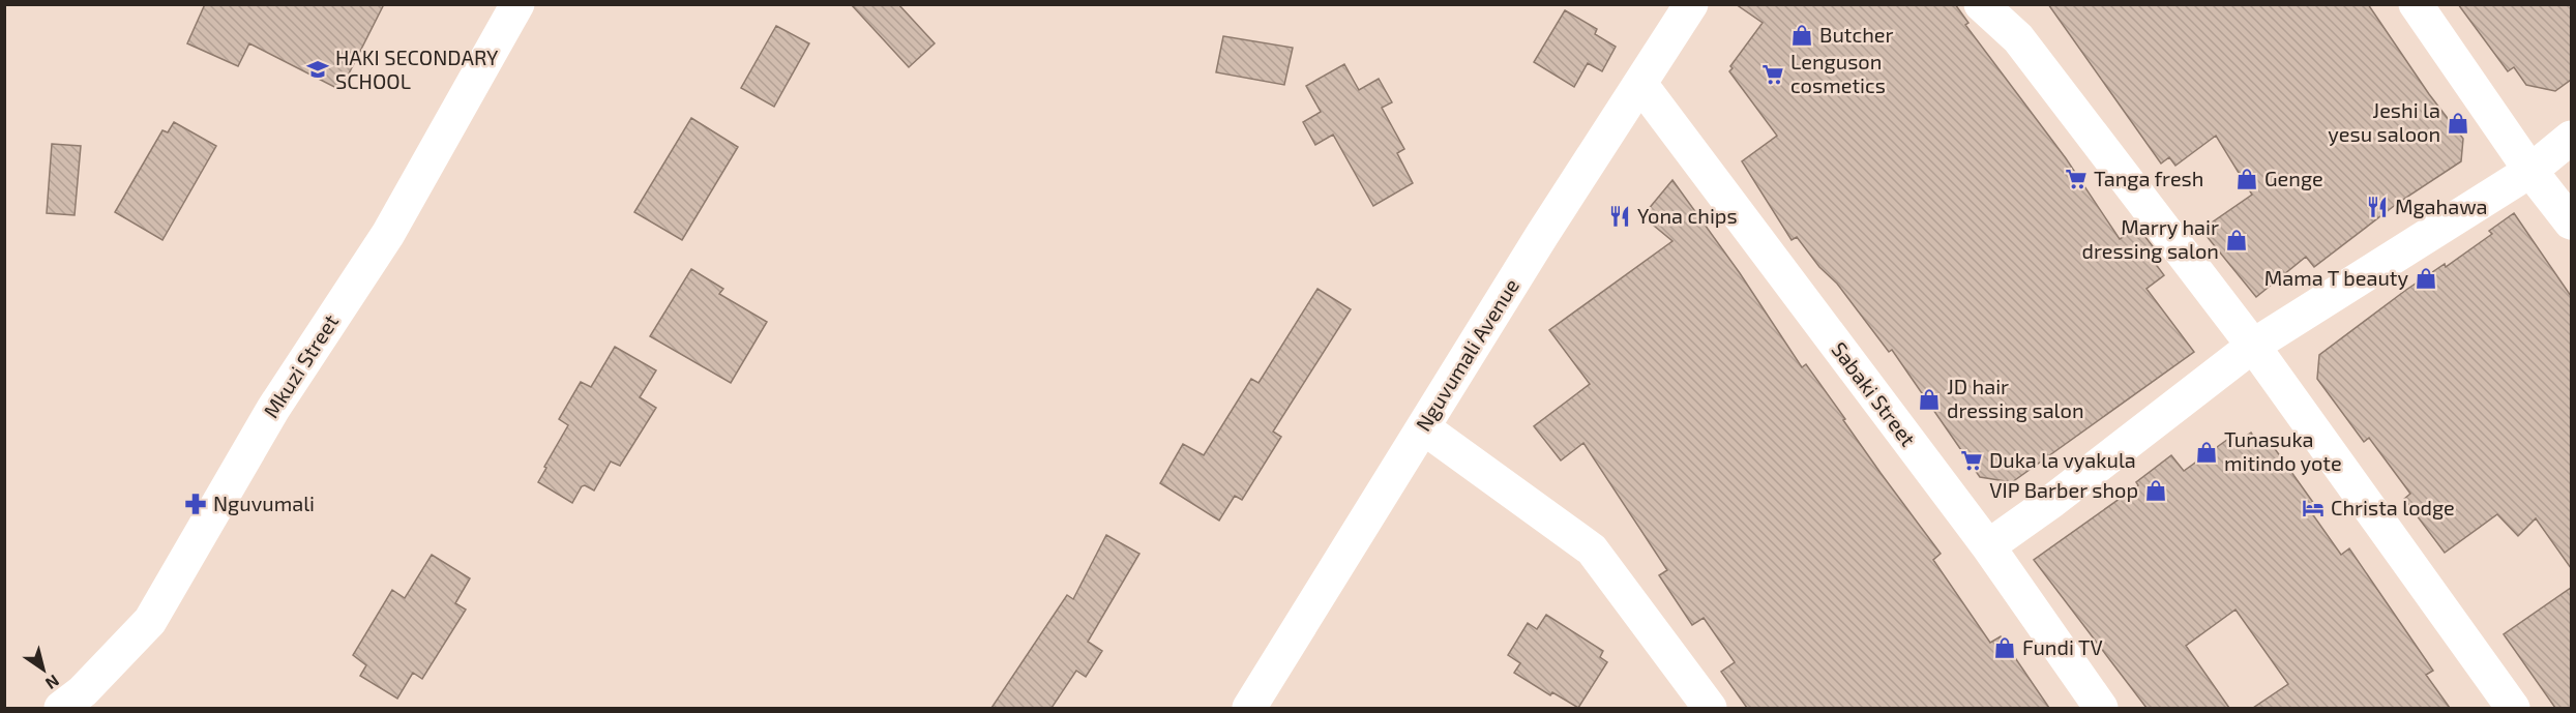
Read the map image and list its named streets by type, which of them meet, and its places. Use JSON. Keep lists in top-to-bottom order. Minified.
{"streets":{"street":["Nguvumali Avenue","Mkuzi Street","Sabaki Street"]},"crossings":[["Nguvumali Avenue","Sabaki Street"]],"places":{"shop":["Butcher","Jeshi la yesu saloon","Genge","Marry hair dressing salon","Mama T beauty","JD hair dressing salon","Tunasuka mitindo yote","VIP Barber shop","Fundi TV"],"school or university":["HAKI SECONDARY SCHOOL"],"supermarket":["Lenguson cosmetics","Tanga fresh","Duka la vyakula"],"restaurant":["Mgahawa","Yona chips"],"pharmacy":["Nguvumali"],"hotel":["Christa lodge"]},"north":"bottom right"}
